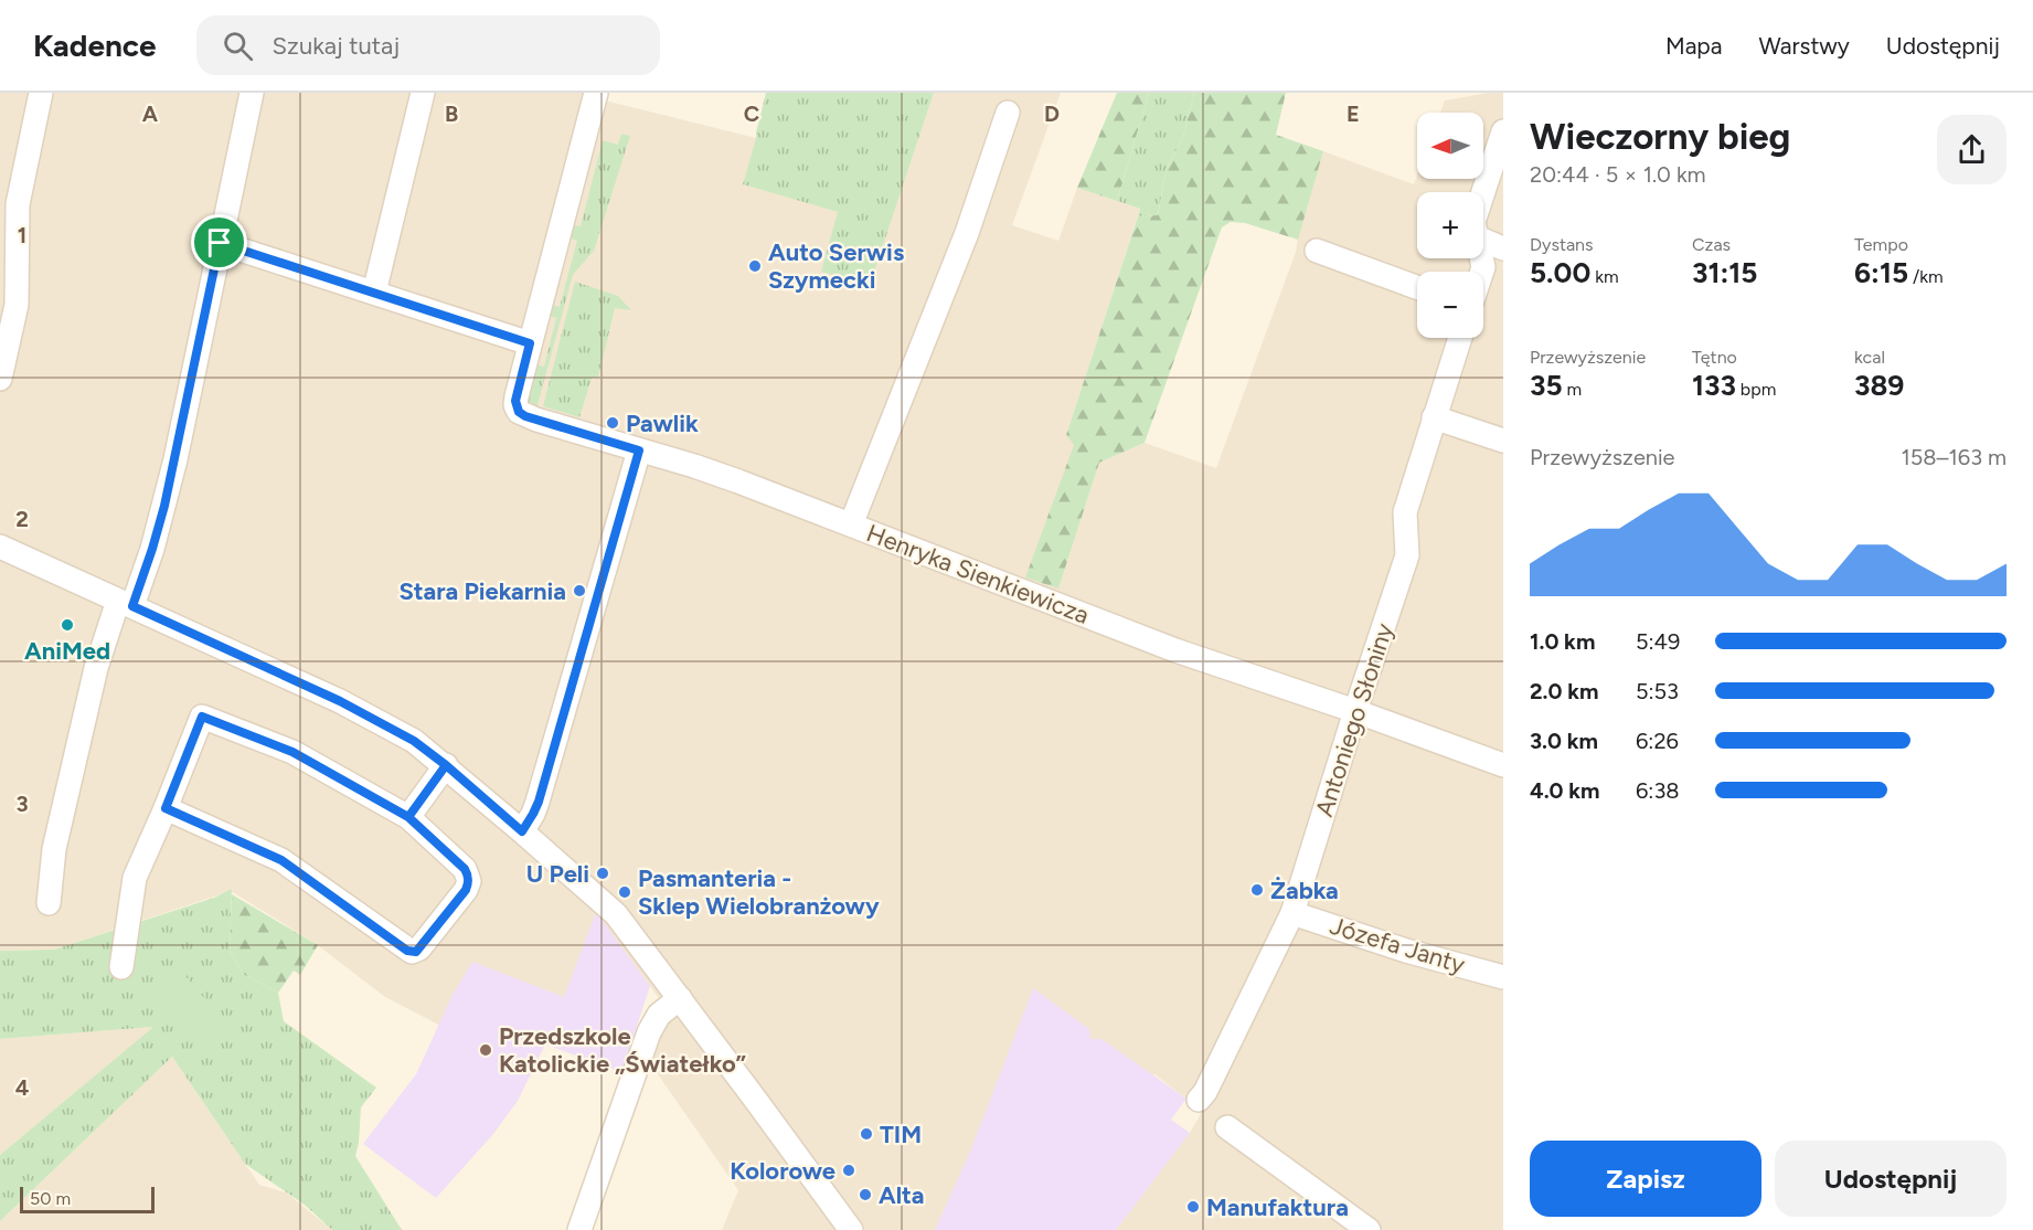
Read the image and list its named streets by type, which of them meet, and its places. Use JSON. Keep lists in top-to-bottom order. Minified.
{"streets":{"street":["Henryka Sienkiewicza","Antoniego Słoniny","Józefa Janty"]},"crossings":[["Henryka Sienkiewicza","Antoniego Słoniny"],["Antoniego Słoniny","Józefa Janty"]],"places":["Auto Serwis Szymecki","Pawlik","Stara Piekarnia","AniMed","U Peli","Żabka","Pasmanteria - Sklep Wielobranżowy","Przedszkole Katolickie „Światełko”","TIM","Kolorowe","Alta","Manufaktura"],"scale_bar":"50 m","north":"left","page":{"header":"Kadence","search":"Szukaj tutaj","nav":["Mapa","Warstwy","Udostępnij"],"heading":["Wieczorny bieg","20:44 · 5 × 1.0 km"],"map_buttons":["+","−"],"stats":[["Dystans","5.00 km"],["Czas","31:15"],["Tempo","6:15 /km"],["Przewyższenie","35 m"],["Tętno","133 bpm"],["kcal","389"]],"chart":["Przewyższenie","158–163 m"],"list":[{"name":"1.0 km","note":"5:49"},{"name":"2.0 km","note":"5:53"},{"name":"3.0 km","note":"6:26"},{"name":"4.0 km","note":"6:38"}],"buttons":["Zapisz","Udostępnij"],"scale":"50 m"},"grid":{"columns":["A","B","C","D","E"],"rows":["1","2","3","4"]}}
